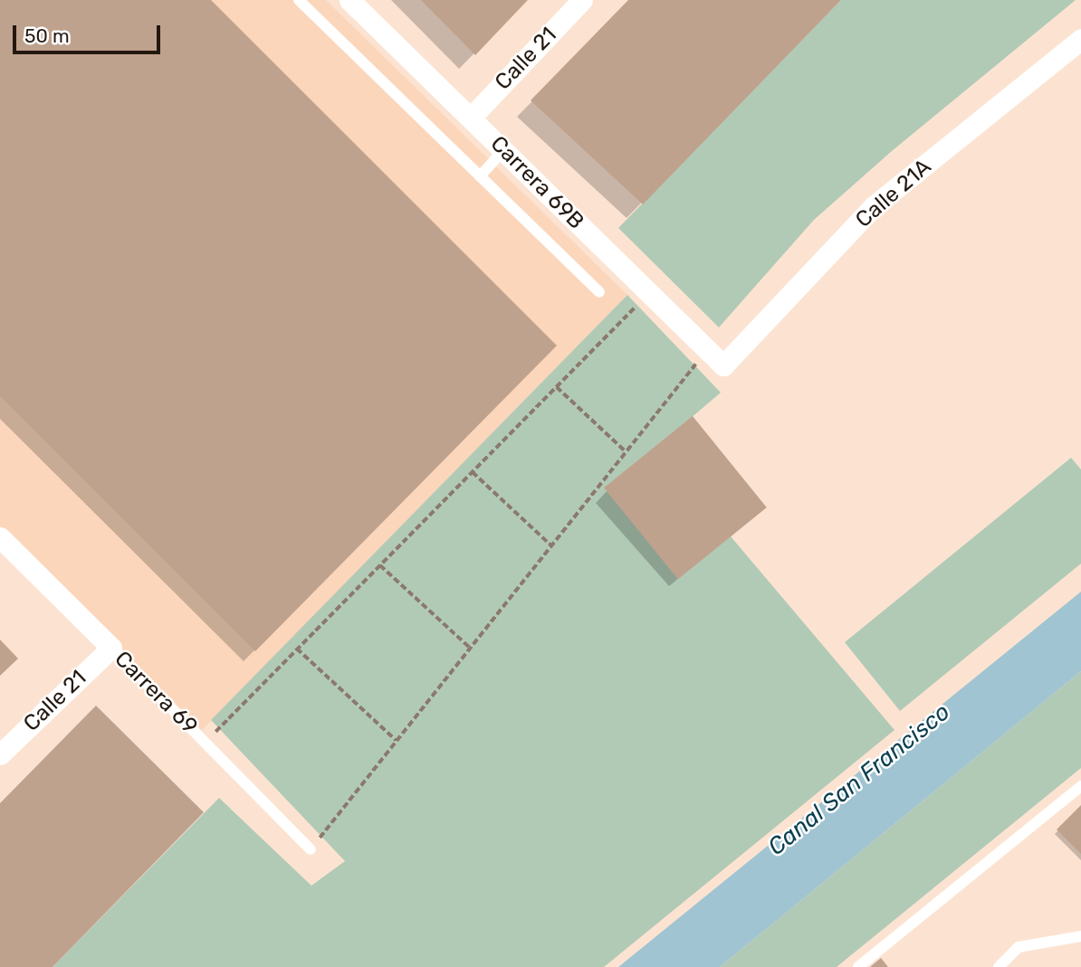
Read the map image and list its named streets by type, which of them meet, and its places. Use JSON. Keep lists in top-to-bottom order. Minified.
{"streets":{"street":["Calle 21","Carrera 69B","Calle 21A","Carrera 69"]},"crossings":[["Calle 21","Carrera 69B"],["Calle 21","Carrera 69"],["Carrera 69B","Calle 21A"]],"water":["Canal San Francisco"],"scale_bar":"50 m"}
